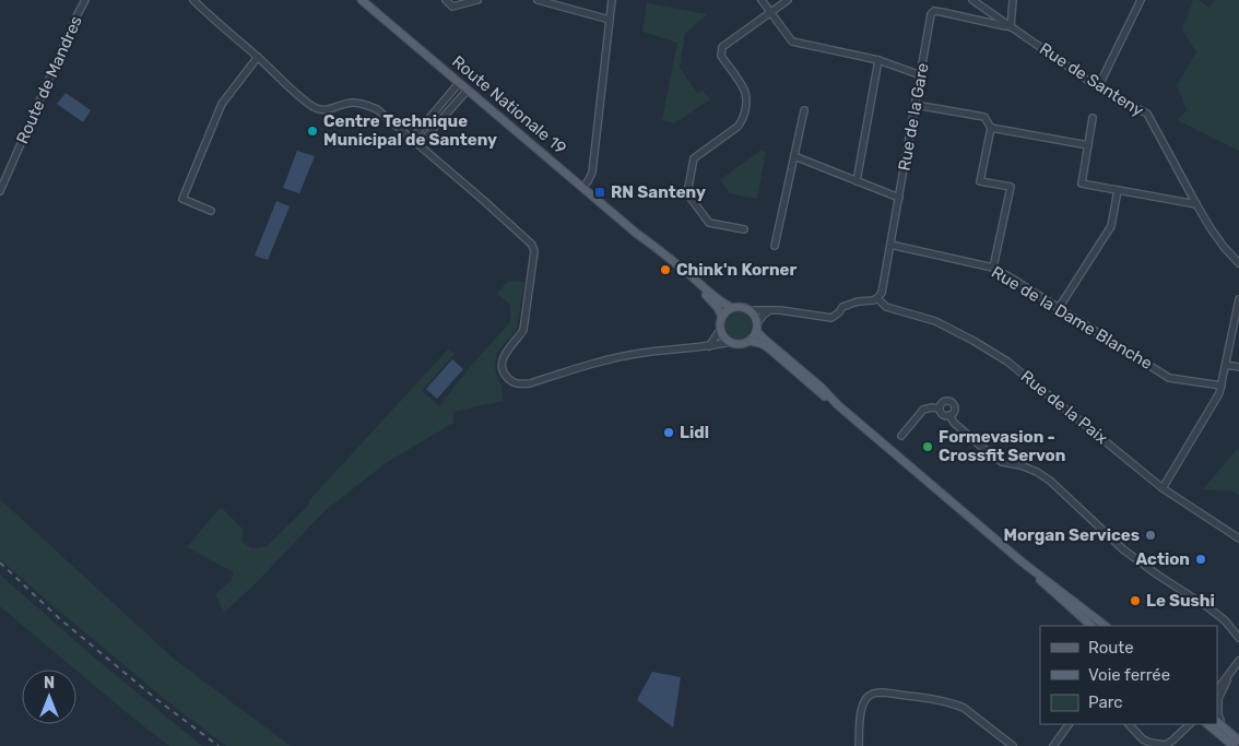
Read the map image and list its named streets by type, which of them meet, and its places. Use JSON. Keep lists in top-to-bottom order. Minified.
{"streets":{"main road":["Route Nationale 19"],"street":["Route de Mandres","Rue de Santeny","Rue de la Gare","Rue de la Dame Blanche","Rue de la Paix"]},"crossings":[["Rue de Santeny","Rue de la Gare"],["Rue de la Gare","Rue de la Dame Blanche"],["Rue de la Gare","Rue de la Paix"]],"places":{"other":["Centre Technique Municipal de Santeny","Chink'n Korner","Lidl","Formevasion - Crossfit Servon","Morgan Services","Action","Le Sushi"],"transit":["RN Santeny"]},"legend":["Route","Voie ferrée","Parc"],"north":"top"}
